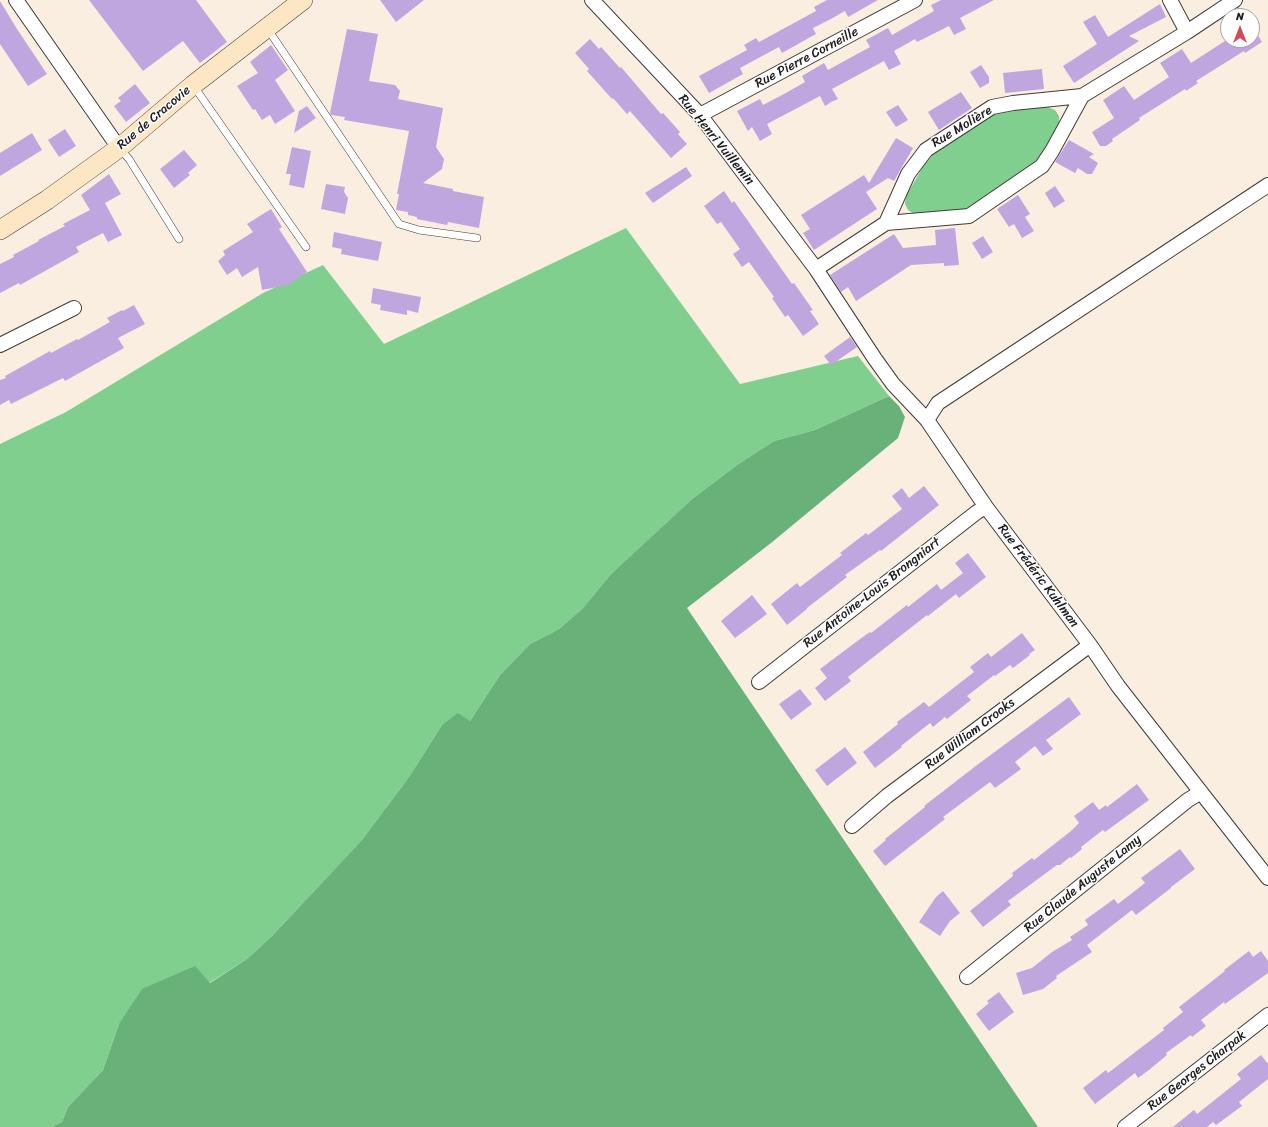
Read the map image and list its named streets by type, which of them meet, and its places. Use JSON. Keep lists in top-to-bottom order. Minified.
{"streets":{"street":["Rue Pierre Corneille","Rue de Cracovie","Rue Molière","Rue Henri Vuillemin","Rue Frédéric Kuhlman","Rue Antoine-Louis Brongniart","Rue William Crooks","Rue Claude Auguste Lamy","Rue Georges Charpak"]},"crossings":[["Rue Pierre Corneille","Rue Henri Vuillemin"],["Rue Henri Vuillemin","Rue Frédéric Kuhlman"],["Rue Frédéric Kuhlman","Rue Antoine-Louis Brongniart"],["Rue Frédéric Kuhlman","Rue William Crooks"],["Rue Frédéric Kuhlman","Rue Claude Auguste Lamy"]],"north":"top"}
